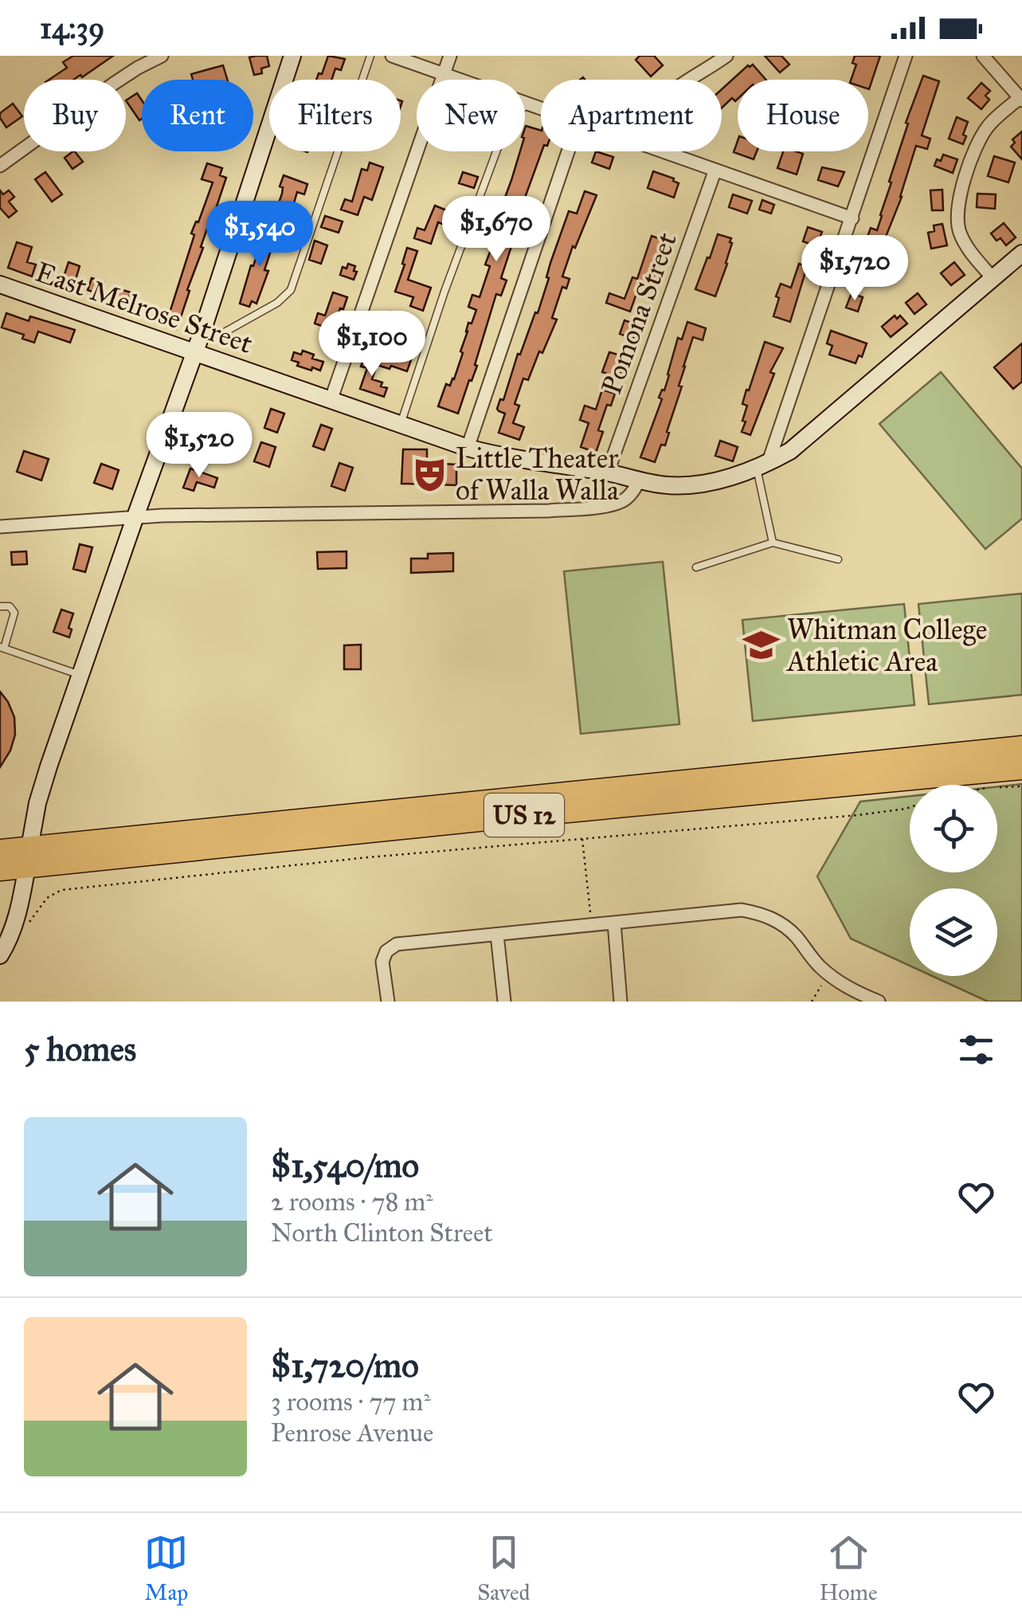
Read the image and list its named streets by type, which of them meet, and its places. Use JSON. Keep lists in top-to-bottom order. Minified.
{"streets":{"highway":["US 12"],"main road":["East Melrose Street"],"street":["Pomona Street"]},"crossings":[["East Melrose Street","Pomona Street"]],"places":{"theatre":["Little Theater of Walla Walla"],"school or university":["Whitman College Athletic Area"]},"page":{"status":"14:39","chip":["Buy","Rent","Filters","New","Apartment","House"],"price":["$1,670","$1,540","$1,720","$1,100","$1,520"],"heading":"5 homes","list":[{"name":"$1,540/mo","note":"2 rooms · 78 m² · North Clinton Street"},{"name":"$1,720/mo","note":"3 rooms · 77 m² · Penrose Avenue"}],"tabs":["Map","Saved","Home"]}}
